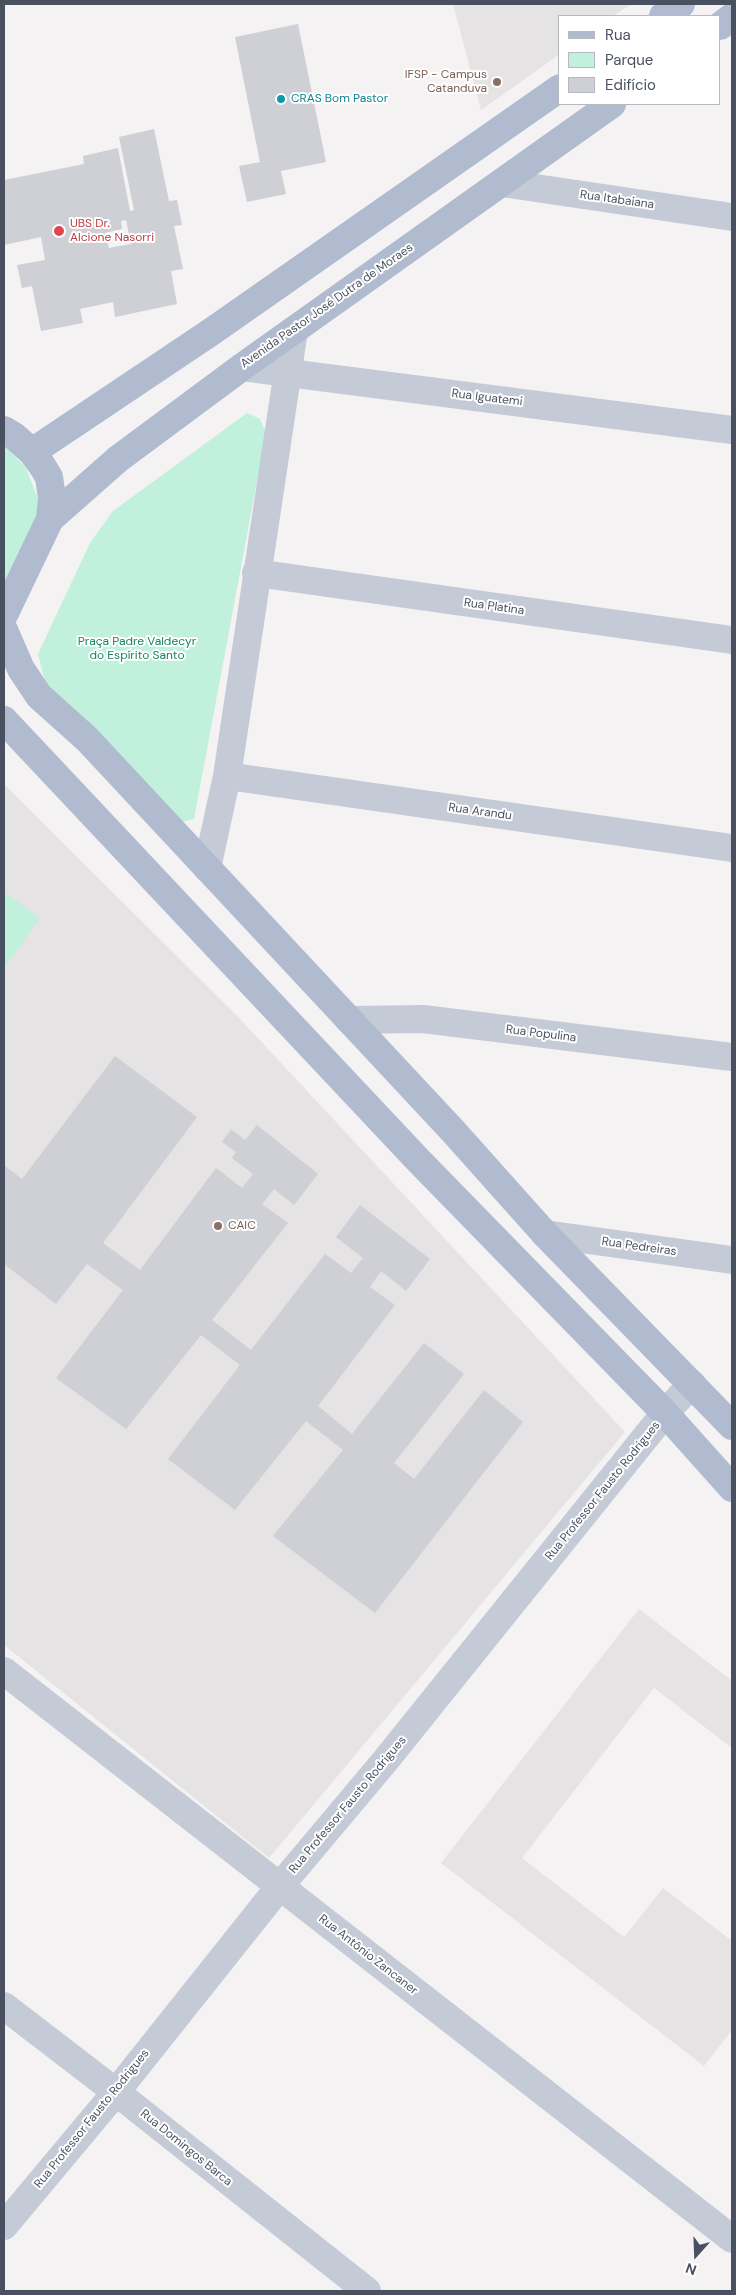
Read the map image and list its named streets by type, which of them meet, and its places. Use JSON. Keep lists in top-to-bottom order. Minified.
{"streets":{"main road":["Avenida Pastor José Dutra de Moraes"],"street":["Rua Itabaiana","Rua Iguatemi","Rua Platina","Rua Arandu","Rua Populina","Rua Pedreiras","Rua Professor Fausto Rodrigues","Rua Antônio Zancaner","Rua Domingos Barca"]},"crossings":[["Rua Itabaiana","Avenida Pastor José Dutra de Moraes"],["Avenida Pastor José Dutra de Moraes","Rua Iguatemi"],["Rua Professor Fausto Rodrigues","Rua Antônio Zancaner"],["Rua Professor Fausto Rodrigues","Rua Domingos Barca"]],"parks":["Praça Padre Valdecyr do Espírito Santo"],"places":["IFSP - Campus Catanduva","CRAS Bom Pastor","UBS Dr. Alcione Nasorri","CAIC"],"legend":["Rua","Parque","Edifício"],"north":"bottom"}
